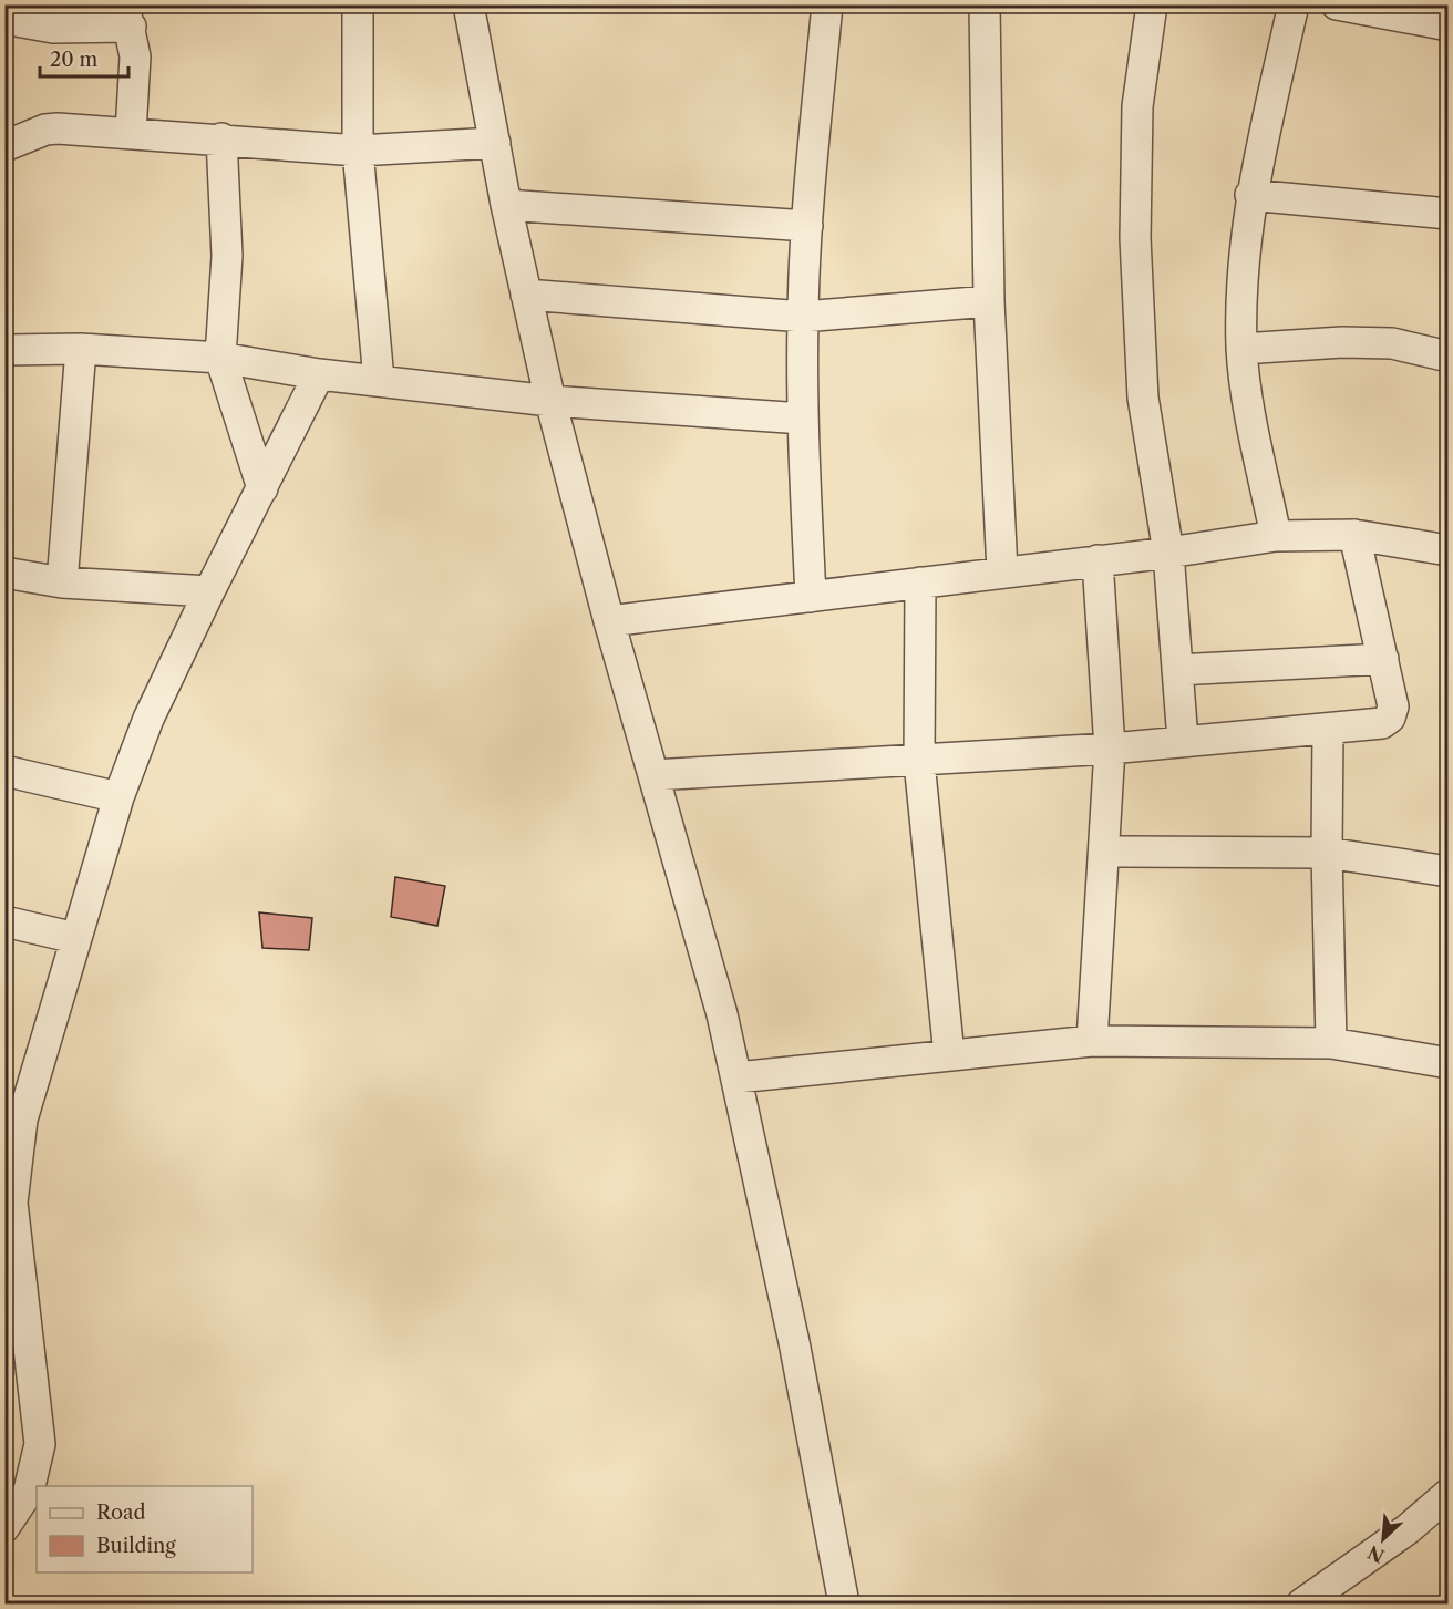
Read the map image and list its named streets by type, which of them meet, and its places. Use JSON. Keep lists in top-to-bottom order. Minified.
{"legend":["Road","Building"],"scale_bar":"20 m","north":"bottom left"}
